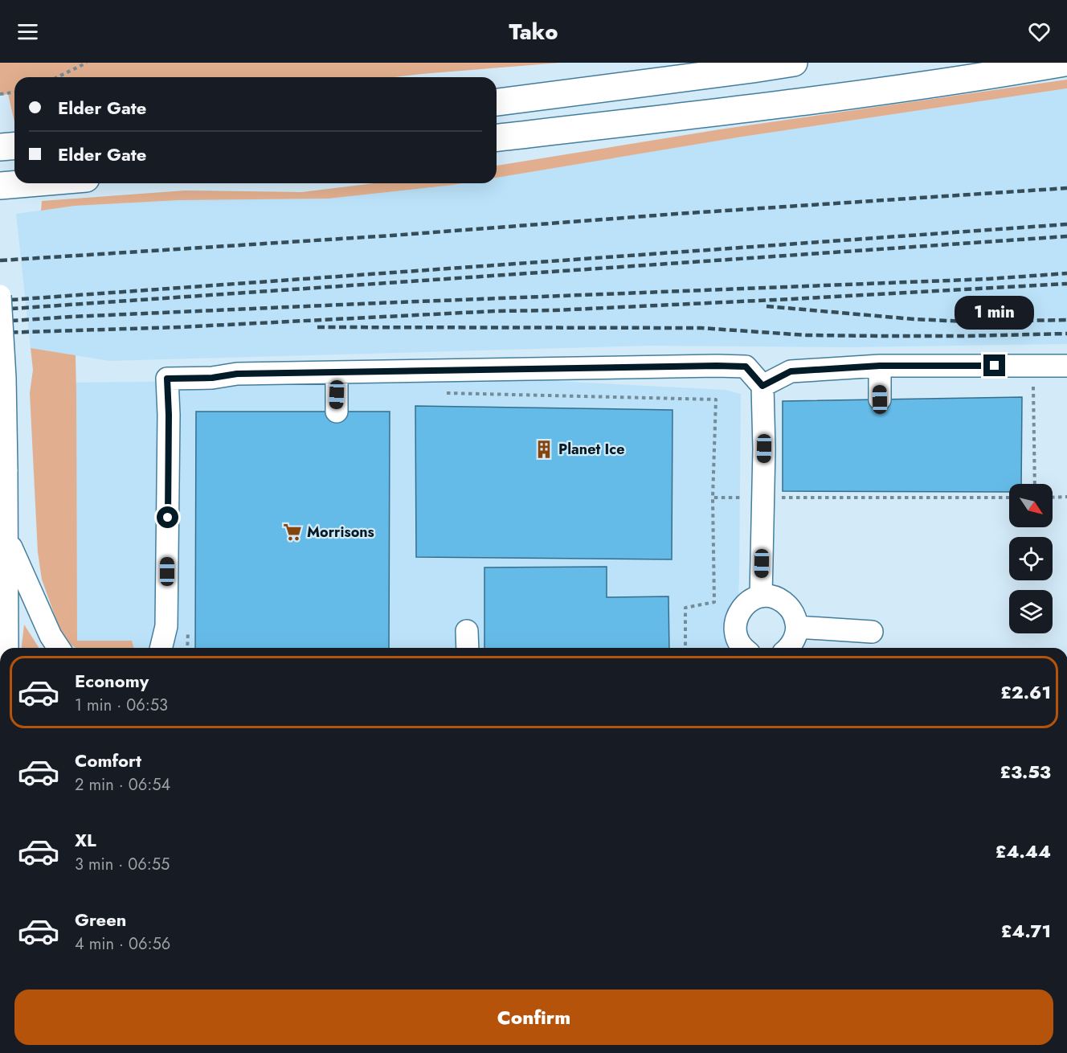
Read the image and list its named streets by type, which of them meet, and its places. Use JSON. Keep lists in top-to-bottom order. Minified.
{"places":{"building":["Planet Ice"],"supermarket":["Morrisons"]},"north":"bottom right","page":{"header":"Tako","banner":["Elder Gate","Elder Gate"],"bubble":"1 min","list":[{"name":"Economy","note":"1 min · 06:53","value":"£2.61"},{"name":"Comfort","note":"2 min · 06:54","value":"£3.53"},{"name":"XL","note":"3 min · 06:55","value":"£4.44"},{"name":"Green","note":"4 min · 06:56","value":"£4.71"}],"buttons":"Confirm"}}
